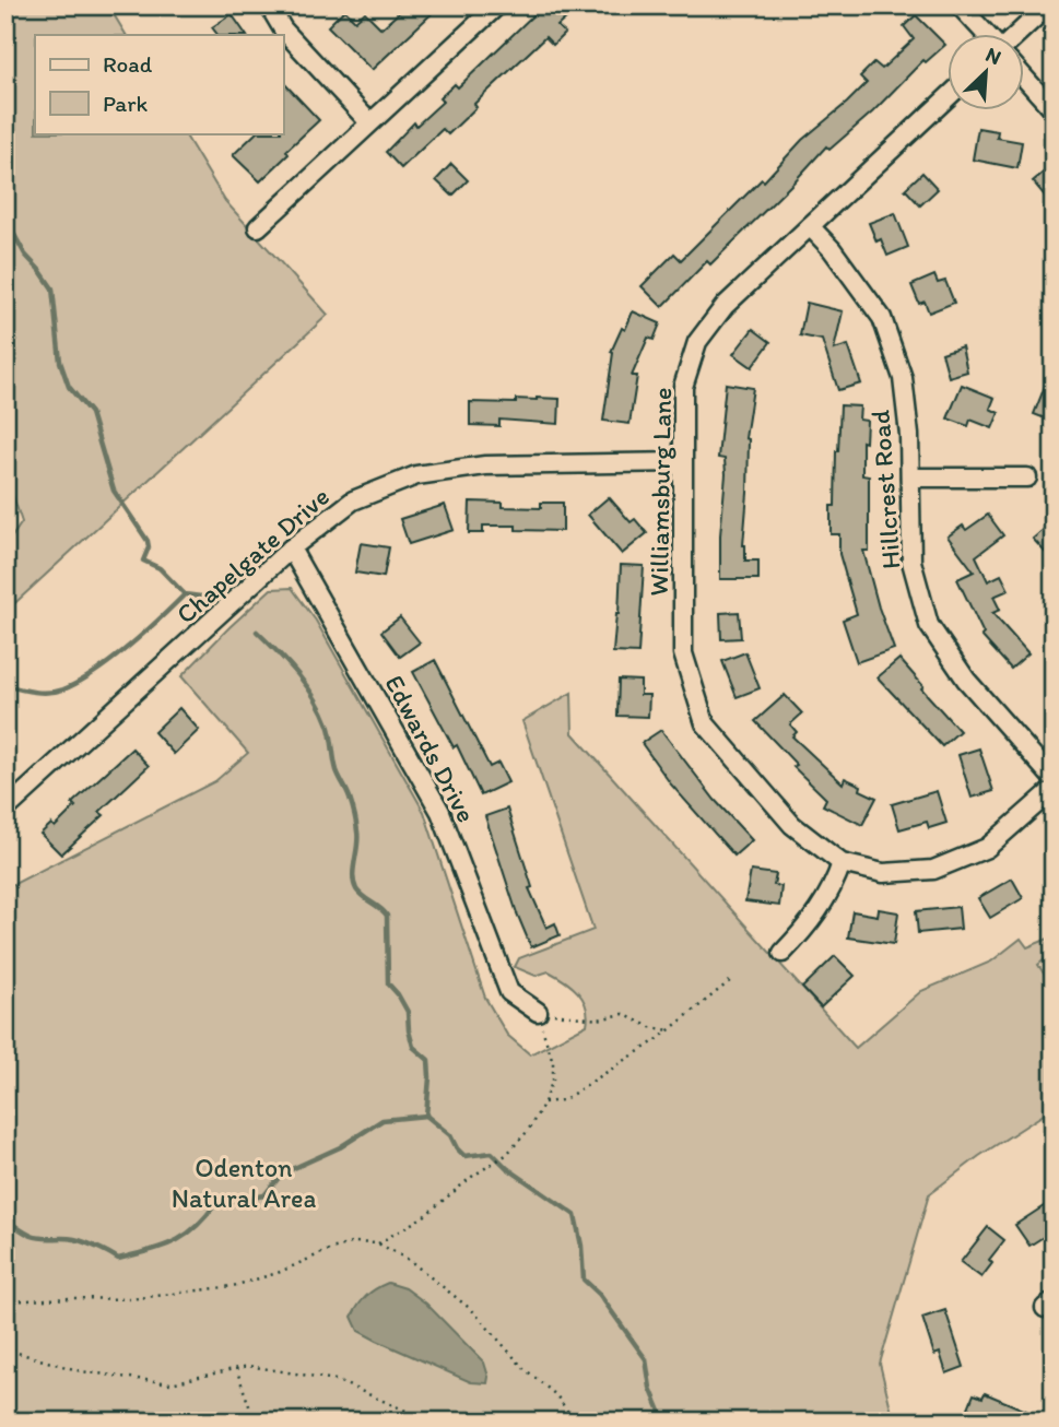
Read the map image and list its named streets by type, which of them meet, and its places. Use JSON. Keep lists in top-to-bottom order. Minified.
{"streets":{"street":["Hillcrest Road","Williamsburg Lane","Chapelgate Drive","Edwards Drive"]},"crossings":[["Hillcrest Road","Williamsburg Lane"],["Williamsburg Lane","Chapelgate Drive"],["Chapelgate Drive","Edwards Drive"]],"parks":["Odenton Natural Area"],"legend":["Road","Park"],"north":"top right"}
